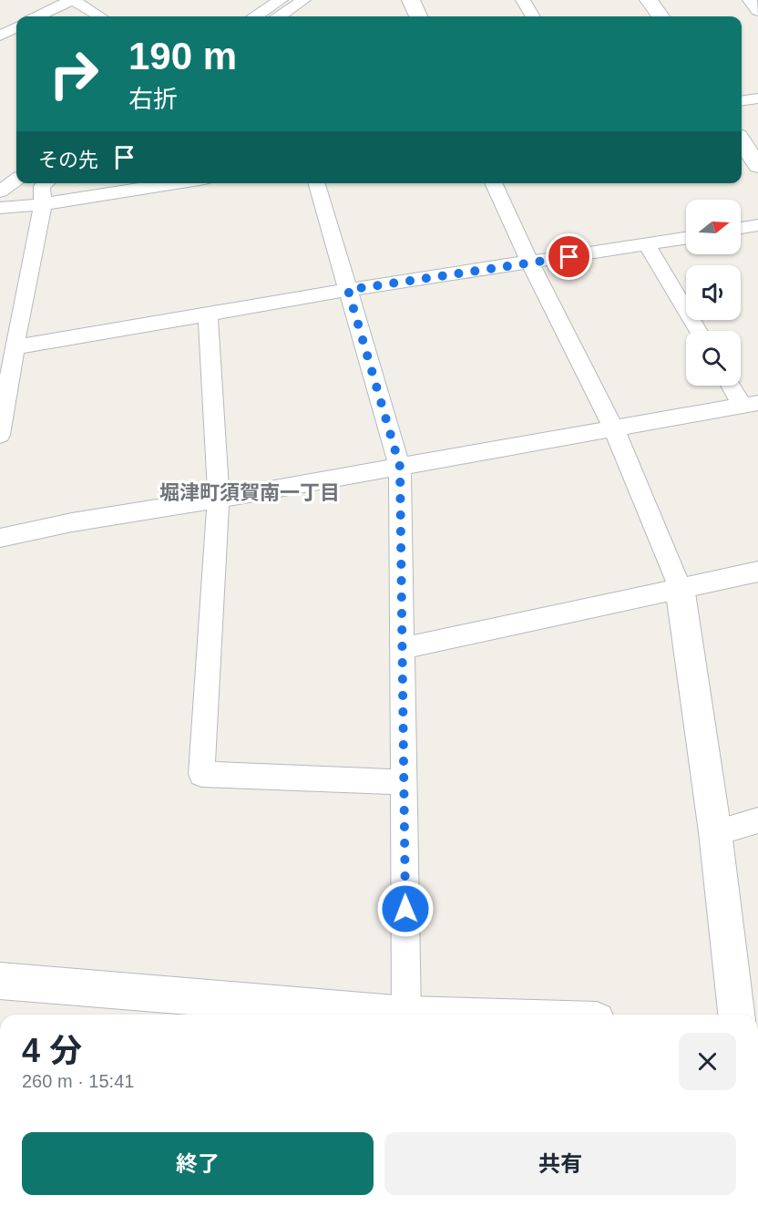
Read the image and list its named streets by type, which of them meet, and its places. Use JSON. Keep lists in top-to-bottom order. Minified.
{"districts":["堀津町須賀南一丁目"],"north":"right","page":{"turn":["190 m","右折"],"then":"その先","heading":["4 分","260 m · 15:41"],"buttons":["終了","共有"]}}
